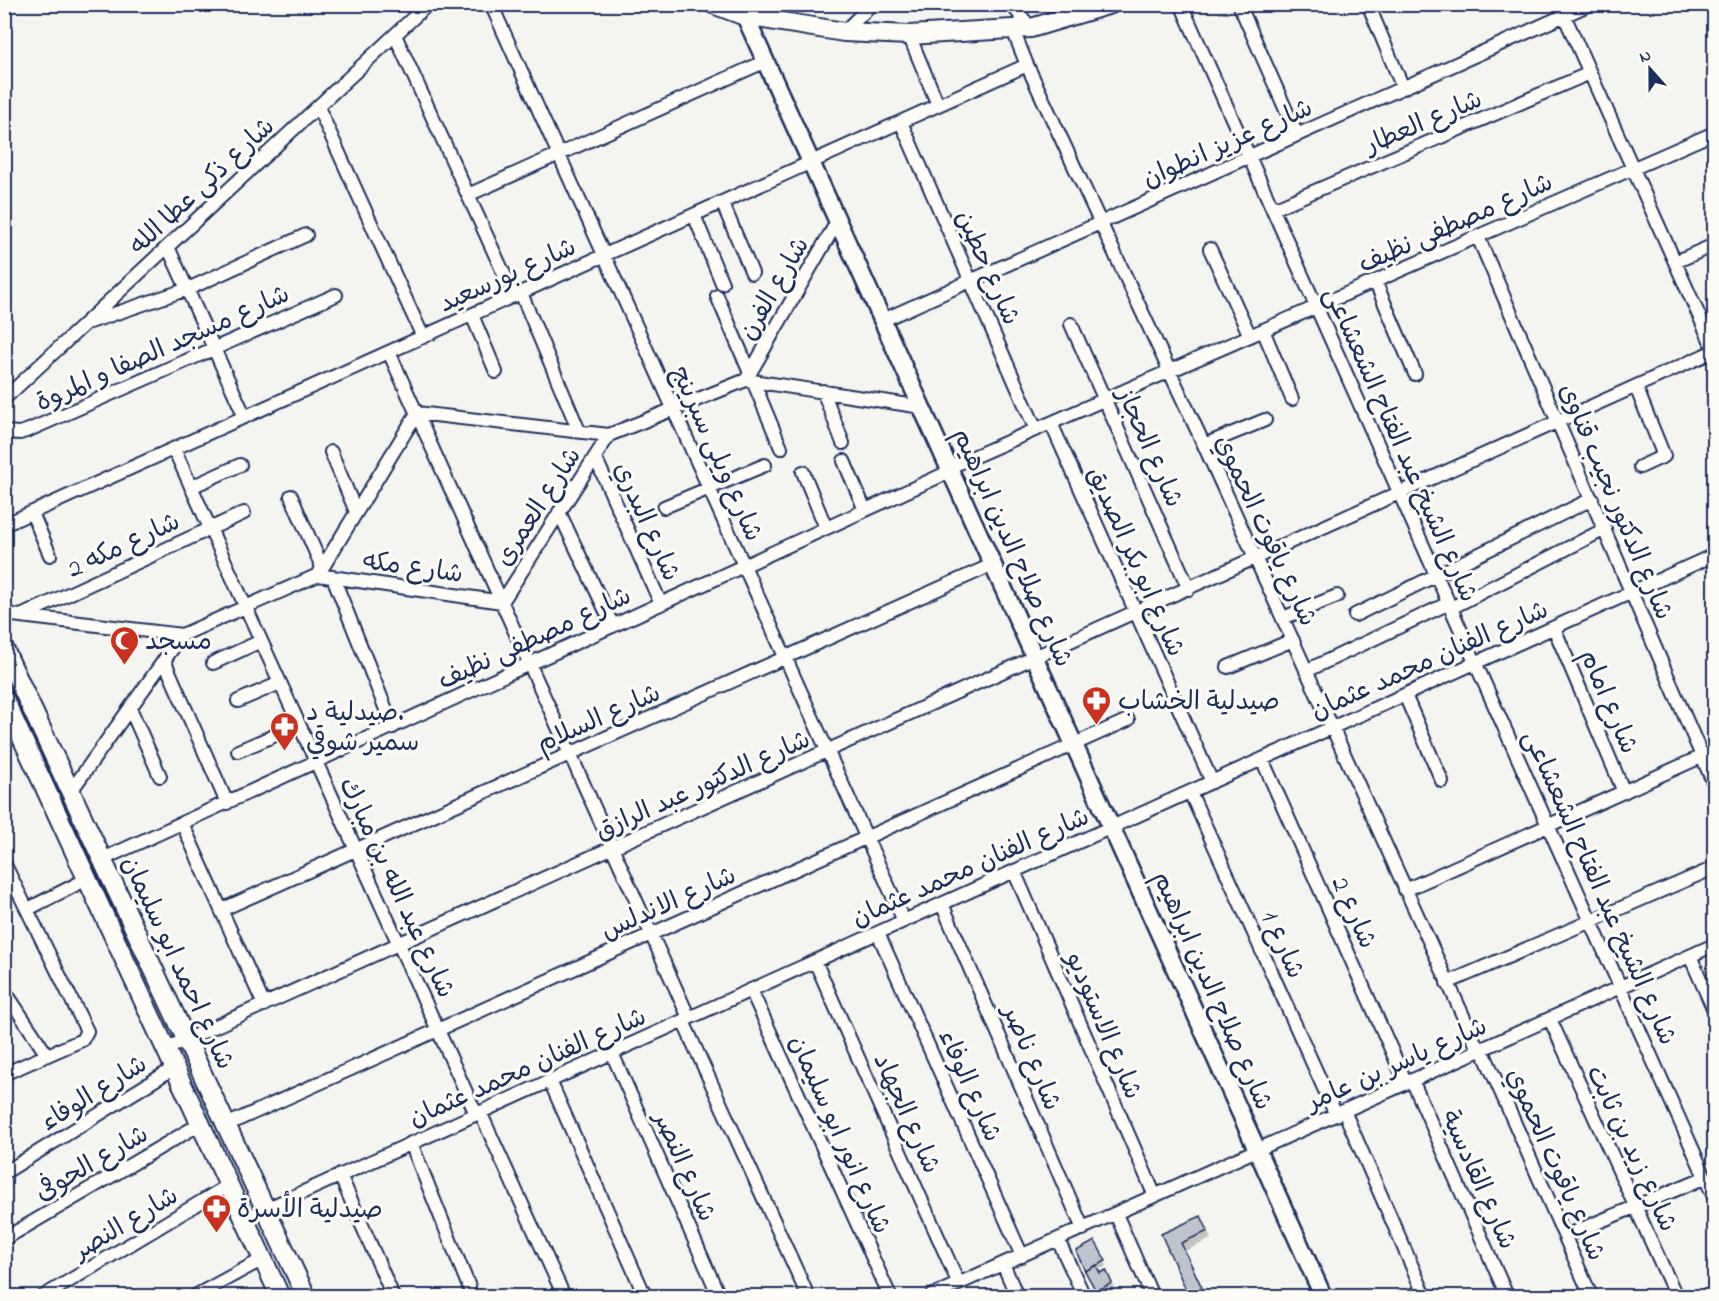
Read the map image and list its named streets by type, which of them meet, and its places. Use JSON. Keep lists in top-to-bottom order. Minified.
{"streets":{"main road":["شارع احمد ابو سليمان"],"street":["شارع العطار","شارع عزيز انطوان","شارع ذكى عطا الله","شارع مصطفى نظيف","شارع حطين","شارع بورسعيد","شارع الفرن","شارع مسجد الصفا و المروة","شارع الشيخ عبد الفتاح الشعشاعى","شارع الحجاز","شارع ويلى سبرينج","شارع الدكتور نجيب قناوى","شارع العمرى","شارع البدري","شارع ياقوت الحموي","شارع مكه 2","شارع صلاح الدين ابراهيم","شارع ابو بكر الصديق","شارع مكه","شارع الفنان محمد عثمان","شارع امام","شارع السلام","شارع الدكتور عبد الرازق","شارع عبد الله بن مبارك","شارع الاندلس","شارع 2","شارع 1","شارع الاستوديو","شارع ناصر","شارع ياسر بن عامر","شارع الوفاء","شارع الجهاد","شارع انور ابو سليمان","شارع زيد بن ثابت","شارع الحوفى","شارع النصر","شارع القادسية"]},"crossings":[["شارع العطار","شارع الشيخ عبد الفتاح الشعشاعى"],["شارع عزيز انطوان","شارع حطين"],["شارع عزيز انطوان","شارع الشيخ عبد الفتاح الشعشاعى"],["شارع عزيز انطوان","شارع ياقوت الحموي"],["شارع عزيز انطوان","شارع صلاح الدين ابراهيم"],["شارع مصطفى نظيف","شارع حطين"],["شارع مصطفى نظيف","شارع الشيخ عبد الفتاح الشعشاعى"],["شارع مصطفى نظيف","شارع الحجاز"],["شارع مصطفى نظيف","شارع ويلى سبرينج"],["شارع مصطفى نظيف","شارع الدكتور نجيب قناوى"],["شارع مصطفى نظيف","شارع البدري"],["شارع مصطفى نظيف","شارع ياقوت الحموي"],["شارع مصطفى نظيف","شارع صلاح الدين ابراهيم"],["شارع مصطفى نظيف","شارع ابو بكر الصديق"],["شارع مصطفى نظيف","شارع عبد الله بن مبارك"],["شارع مصطفى نظيف","شارع احمد ابو سليمان"],["شارع حطين","شارع بورسعيد"],["شارع بورسعيد","شارع ويلى سبرينج"],["شارع بورسعيد","شارع ياقوت الحموي"],["شارع بورسعيد","شارع صلاح الدين ابراهيم"],["شارع بورسعيد","شارع عبد الله بن مبارك"],["شارع الفرن","شارع صلاح الدين ابراهيم"],["شارع الشيخ عبد الفتاح الشعشاعى","شارع الفنان محمد عثمان"],["شارع الشيخ عبد الفتاح الشعشاعى","شارع الدكتور عبد الرازق"],["شارع الشيخ عبد الفتاح الشعشاعى","شارع ياسر بن عامر"],["شارع الحجاز","شارع الدكتور عبد الرازق"],["شارع ويلى سبرينج","شارع الفنان محمد عثمان"],["شارع ويلى سبرينج","شارع السلام"],["شارع ويلى سبرينج","شارع الدكتور عبد الرازق"],["شارع ويلى سبرينج","شارع الاندلس"],["شارع الدكتور نجيب قناوى","شارع الفنان محمد عثمان"],["شارع الدكتور نجيب قناوى","شارع الدكتور عبد الرازق"],["شارع العمرى","شارع البدري"],["شارع العمرى","شارع مكه"],["شارع ياقوت الحموي","شارع الفنان محمد عثمان"],["شارع ياقوت الحموي","شارع الدكتور عبد الرازق"],["شارع ياقوت الحموي","شارع ياسر بن عامر"],["شارع مكه 2","شارع عبد الله بن مبارك"],["شارع صلاح الدين ابراهيم","شارع الفنان محمد عثمان"],["شارع صلاح الدين ابراهيم","شارع السلام"],["شارع صلاح الدين ابراهيم","شارع الدكتور عبد الرازق"],["شارع صلاح الدين ابراهيم","شارع الاندلس"],["شارع صلاح الدين ابراهيم","شارع ياسر بن عامر"],["شارع ابو بكر الصديق","شارع الفنان محمد عثمان"],["شارع ابو بكر الصديق","شارع الدكتور عبد الرازق"],["شارع الفنان محمد عثمان","شارع امام"],["شارع الفنان محمد عثمان","شارع عبد الله بن مبارك"],["شارع الفنان محمد عثمان","شارع 2"],["شارع الفنان محمد عثمان","شارع 1"],["شارع الفنان محمد عثمان","شارع احمد ابو سليمان"],["شارع الفنان محمد عثمان","شارع الاستوديو"],["شارع الفنان محمد عثمان","شارع ناصر"],["شارع الفنان محمد عثمان","شارع الوفاء"],["شارع الفنان محمد عثمان","شارع الجهاد"],["شارع الفنان محمد عثمان","شارع انور ابو سليمان"],["شارع الفنان محمد عثمان","شارع النصر"],["شارع السلام","شارع عبد الله بن مبارك"],["شارع الدكتور عبد الرازق","شارع عبد الله بن مبارك"],["شارع الدكتور عبد الرازق","شارع احمد ابو سليمان"],["شارع عبد الله بن مبارك","شارع الاندلس"],["شارع الاندلس","شارع احمد ابو سليمان"],["شارع 2","شارع ياسر بن عامر"],["شارع 2","شارع القادسية"],["شارع 1","شارع ياسر بن عامر"],["شارع احمد ابو سليمان","شارع الوفاء"],["شارع احمد ابو سليمان","شارع الحوفى"],["شارع احمد ابو سليمان","شارع النصر"],["شارع الاستوديو","شارع ياسر بن عامر"],["شارع ناصر","شارع ياسر بن عامر"],["شارع ياسر بن عامر","شارع الوفاء"],["شارع ياسر بن عامر","شارع الجهاد"],["شارع ياسر بن عامر","شارع زيد بن ثابت"],["شارع ياسر بن عامر","شارع القادسية"]],"places":{"mosque":["مسجد"],"pharmacy":["صيدلية الخشاب","صيدلية د. سمير شوقي","صيدلية الأسرة"]},"north":"top"}
